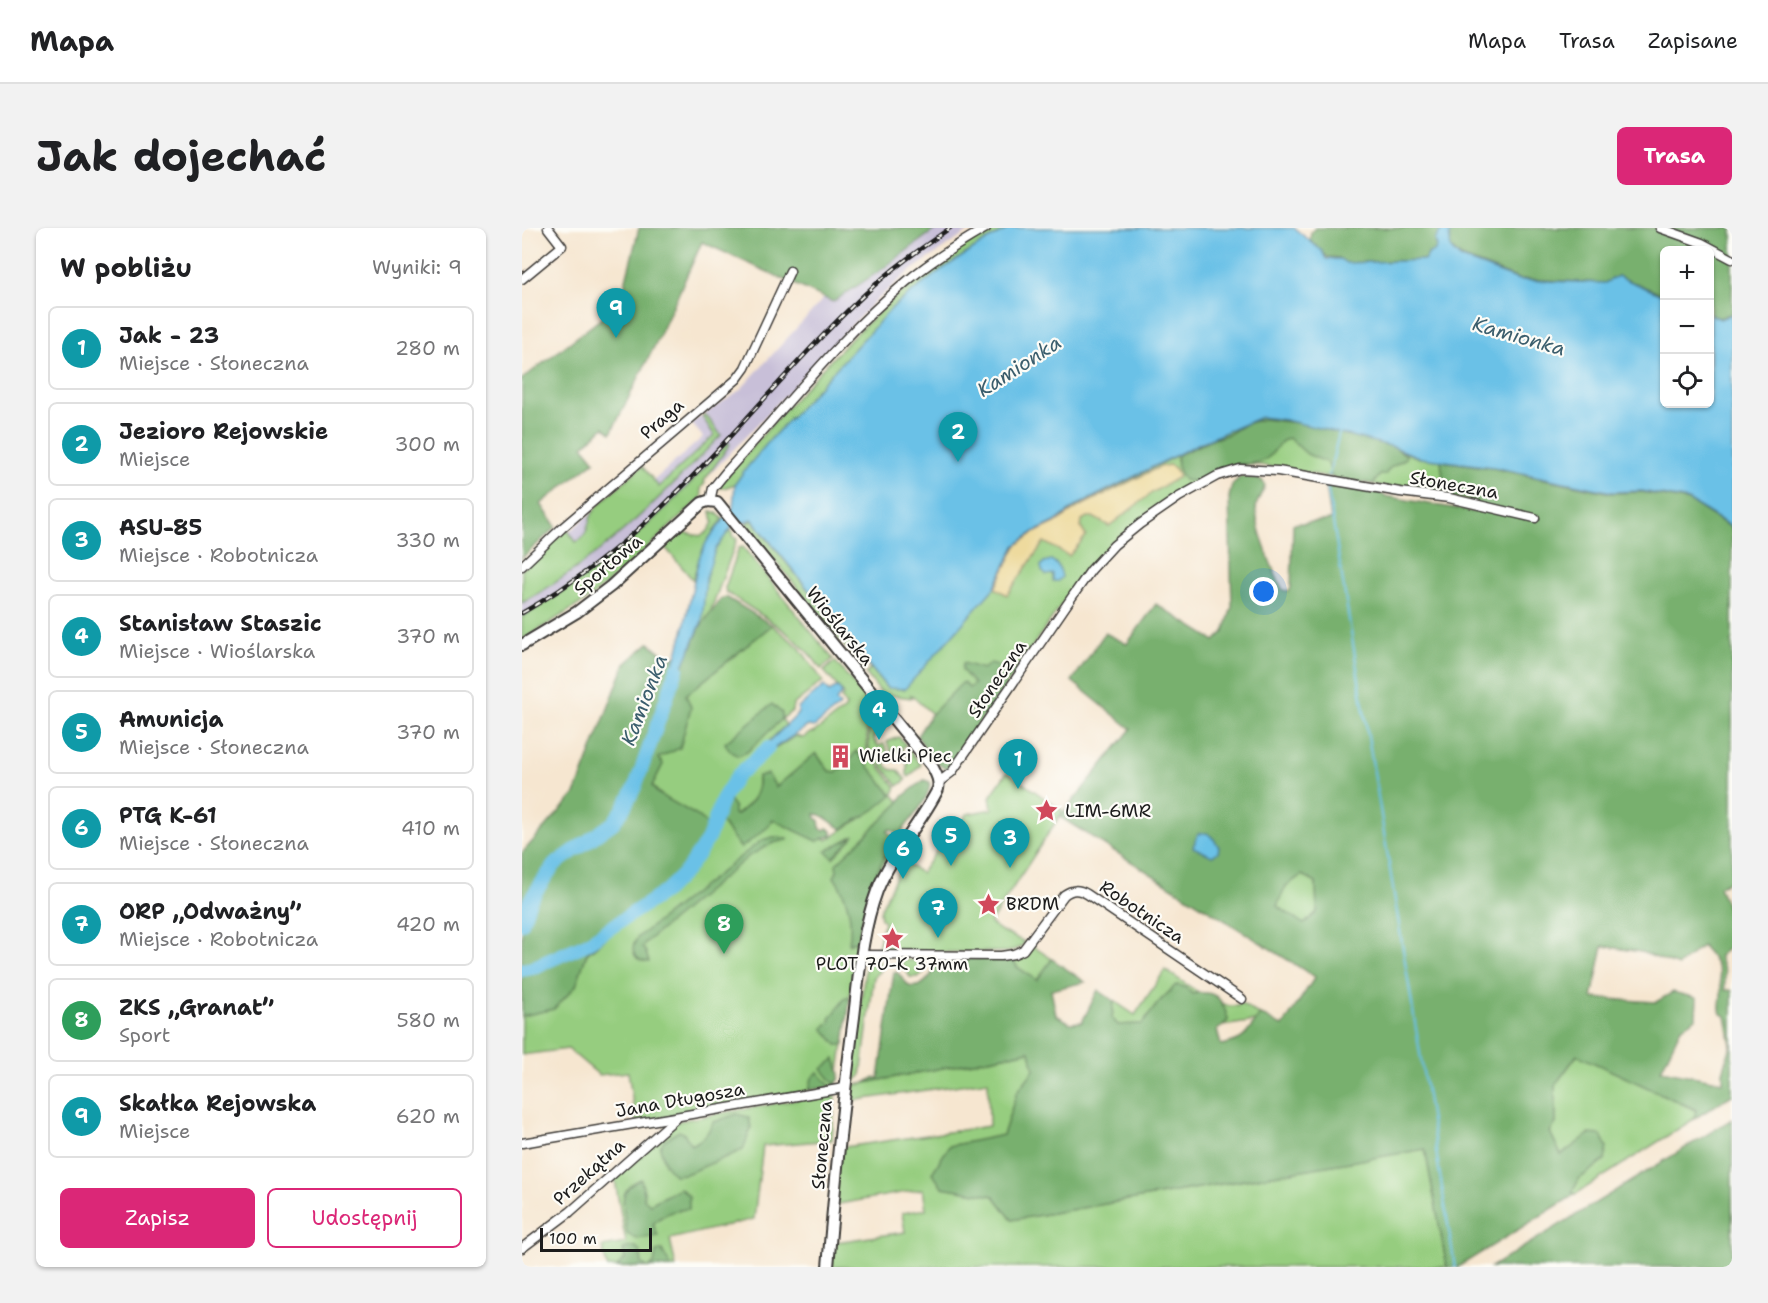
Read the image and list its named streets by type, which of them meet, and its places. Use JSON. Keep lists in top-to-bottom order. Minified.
{"streets":{"street":["Praga","Słoneczna","Sportowa","Wioślarska","Robotnicza","Jana Długosza","Przekątna"]},"crossings":[["Słoneczna","Wioślarska"],["Słoneczna","Robotnicza"],["Słoneczna","Jana Długosza"],["Sportowa","Wioślarska"],["Jana Długosza","Przekątna"]],"water":["Kamionka"],"places":{"building":["Wielki Piec"],"place":["LIM-6MR","BRDM","PLOT 70-K 37mm"]},"scale_bar":"100 m","page":{"header":"Mapa","nav":["Mapa","Trasa","Zapisane"],"buttons":["Trasa",["Zapisz","Udostępnij"]],"title":"Jak dojechać","heading":["W pobliżu","Wyniki: 9"],"map_buttons":["+","−"],"pins":["9","2","4","1","5","3","6","7","8"],"list":[{"mark":"1","name":"Jak - 23","note":"Miejsce · Słoneczna","value":"280 m"},{"mark":"2","name":"Jezioro Rejowskie","note":"Miejsce","value":"300 m"},{"mark":"3","name":"ASU-85","note":"Miejsce · Robotnicza","value":"330 m"},{"mark":"4","name":"Stanisław Staszic","note":"Miejsce · Wioślarska","value":"370 m"},{"mark":"5","name":"Amunicja","note":"Miejsce · Słoneczna","value":"370 m"},{"mark":"6","name":"PTG K-61","note":"Miejsce · Słoneczna","value":"410 m"},{"mark":"7","name":"ORP „Odważny”","note":"Miejsce · Robotnicza","value":"420 m"},{"mark":"8","name":"ZKS „Granat”","note":"Sport","value":"580 m"},{"mark":"9","name":"Skałka Rejowska","note":"Miejsce","value":"620 m"}],"scale":"100 m"}}
